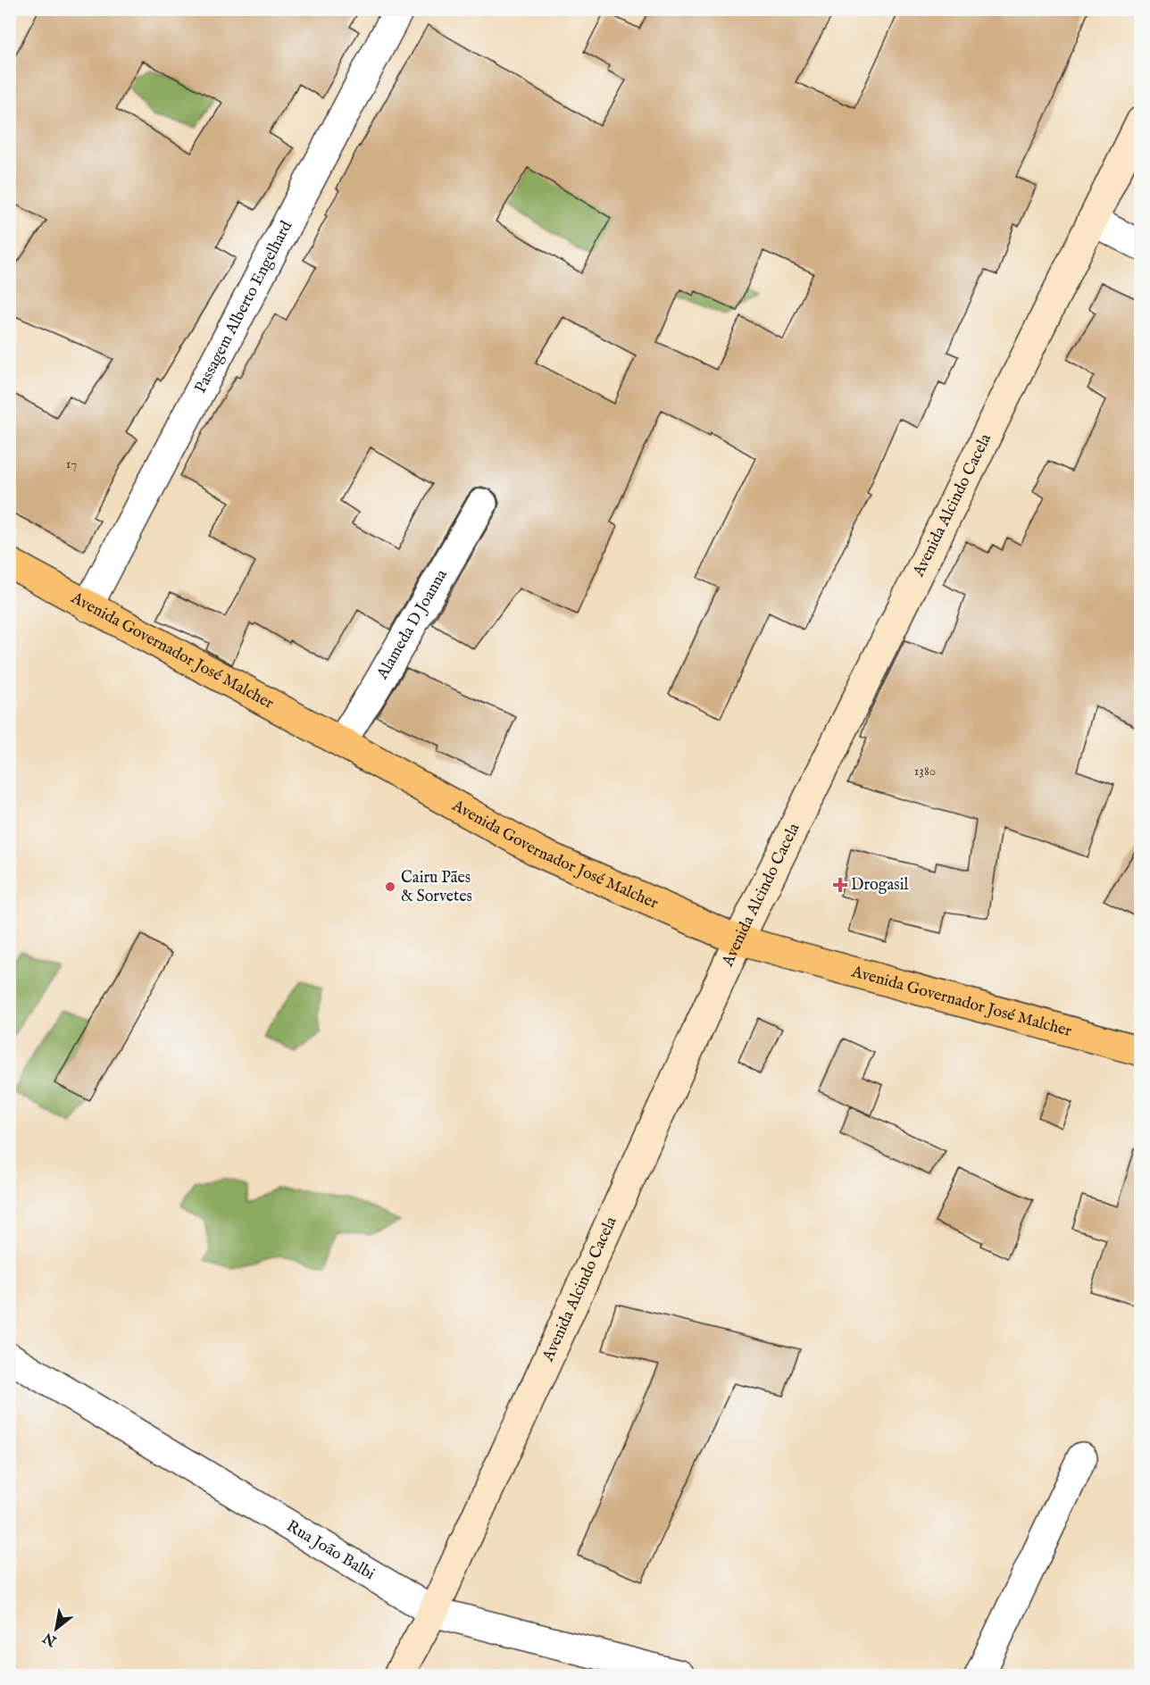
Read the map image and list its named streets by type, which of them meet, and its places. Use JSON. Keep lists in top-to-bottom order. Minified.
{"streets":{"main road":["Avenida Alcindo Cacela","Avenida Governador José Malcher"],"street":["Passagem Alberto Engelhard","Alameda D Joanna","Rua João Balbi"]},"crossings":[["Passagem Alberto Engelhard","Avenida Governador José Malcher"],["Avenida Alcindo Cacela","Avenida Governador José Malcher"],["Avenida Alcindo Cacela","Rua João Balbi"],["Alameda D Joanna","Avenida Governador José Malcher"]],"places":{"health":["Drogasil"],"other":["Cairu Pães & Sorvetes"]},"house_numbers":["17","1380"],"north":"bottom left"}
